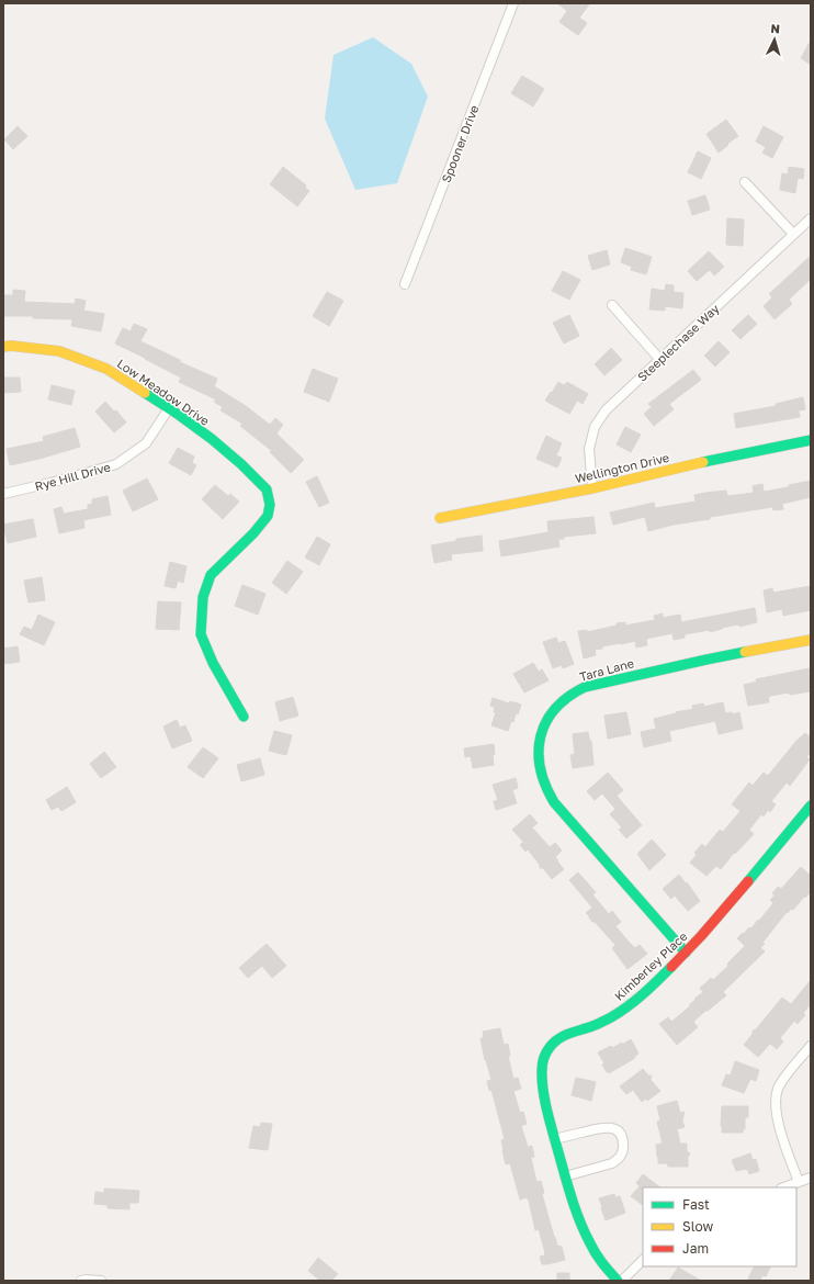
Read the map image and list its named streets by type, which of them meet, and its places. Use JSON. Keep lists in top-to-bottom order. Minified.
{"streets":{"street":["Spooner Drive","Steeplechase Way","Low Meadow Drive","Wellington Drive","Rye Hill Drive","Tara Lane","Kimberley Place"]},"crossings":[["Steeplechase Way","Wellington Drive"],["Low Meadow Drive","Rye Hill Drive"],["Tara Lane","Kimberley Place"]],"legend":["Fast","Slow","Jam"],"north":"top"}
